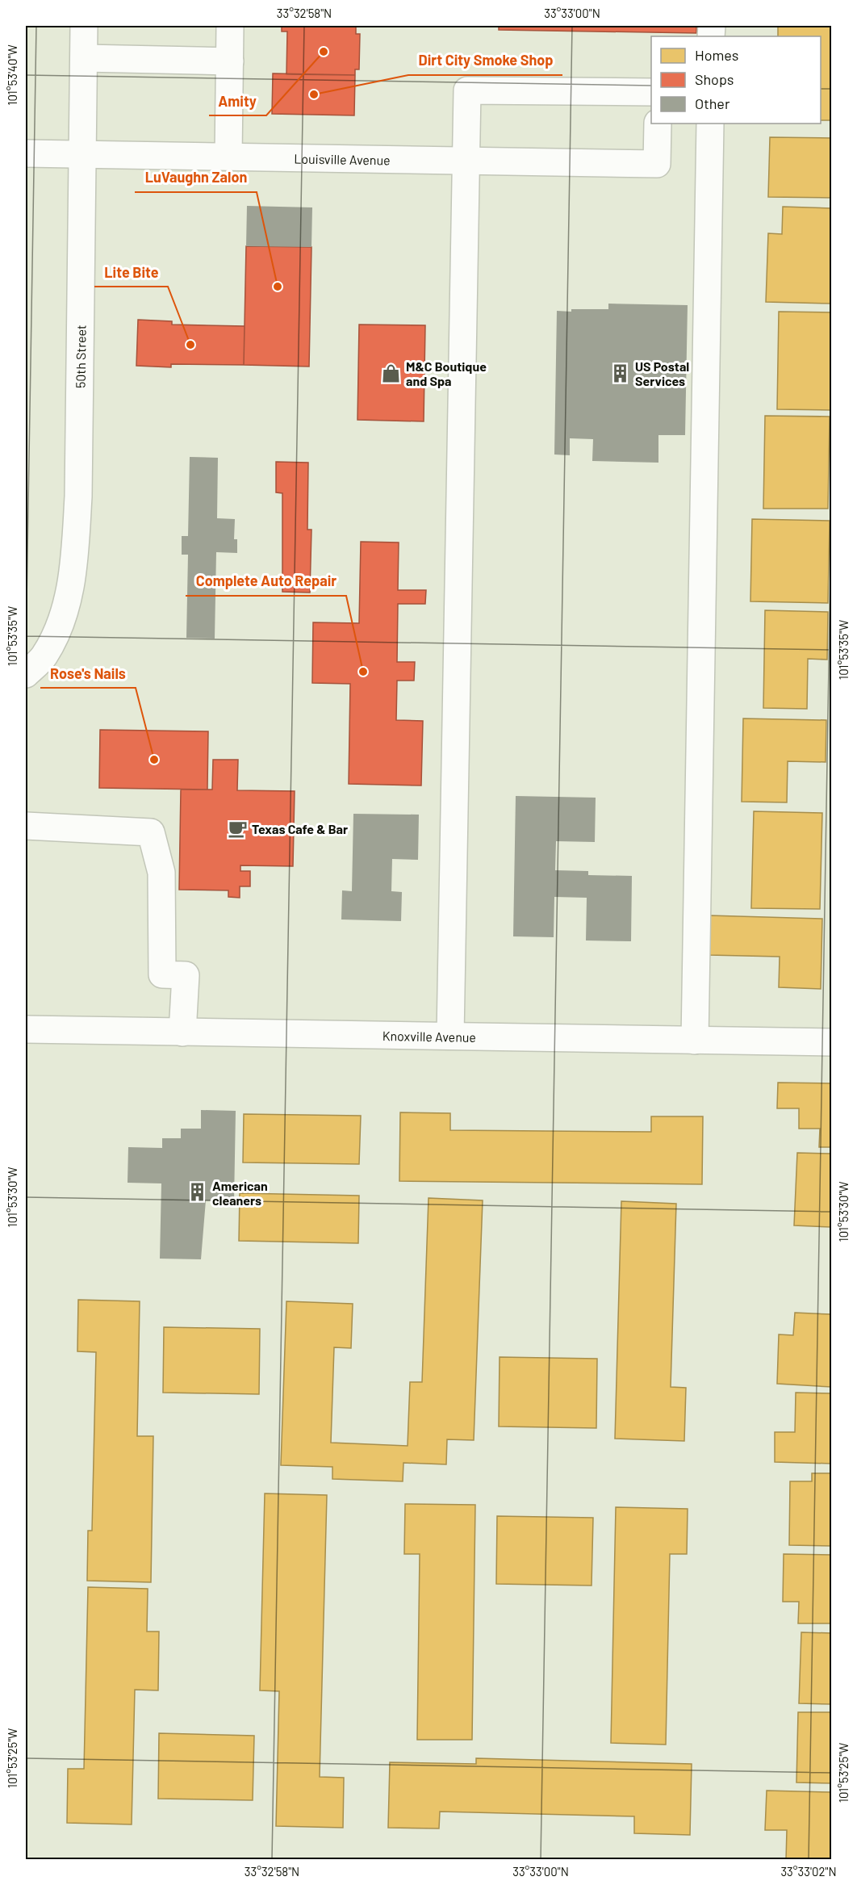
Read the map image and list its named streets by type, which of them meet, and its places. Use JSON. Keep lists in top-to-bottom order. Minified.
{"streets":{"street":["Louisville Avenue","50th Street","Knoxville Avenue"]},"crossings":[["Louisville Avenue","50th Street"]],"places":{"other":["Amity","Dirt City Smoke Shop","LuVaughn Zalon","Lite Bite","Complete Auto Repair","Rose's Nails"],"shop":["M&C Boutique and Spa"],"building":["US Postal Services","American cleaners"],"cafe":["Texas Cafe & Bar"]},"legend":["Homes","Shops","Other"],"coordinates":["33°32'58\"N","33°33'00\"N","101°53'40\"W","101°53'35\"W","101°53'30\"W","101°53'25\"W","33°33'02\"N"]}
